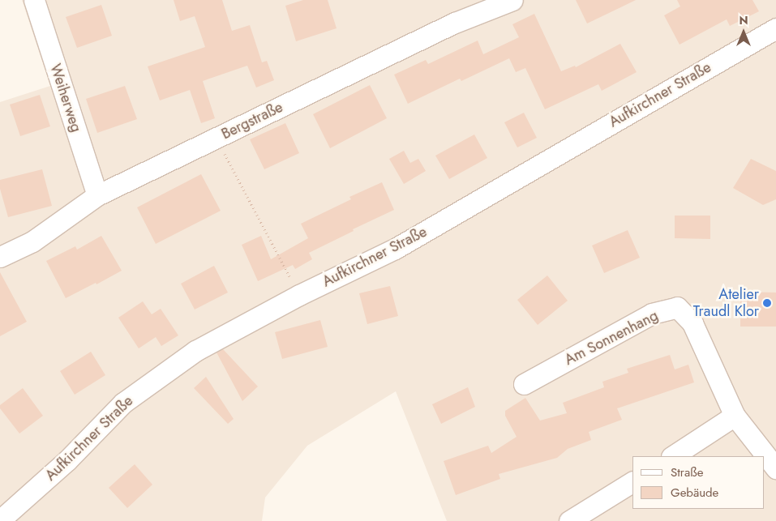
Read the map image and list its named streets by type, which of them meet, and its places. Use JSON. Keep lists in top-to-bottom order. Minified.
{"streets":{"street":["Aufkirchner Straße","Weiherweg","Bergstraße","Am Sonnenhang"]},"crossings":[["Weiherweg","Bergstraße"]],"places":["Atelier Traudl Klor"],"legend":["Straße","Gebäude"],"north":"top"}
